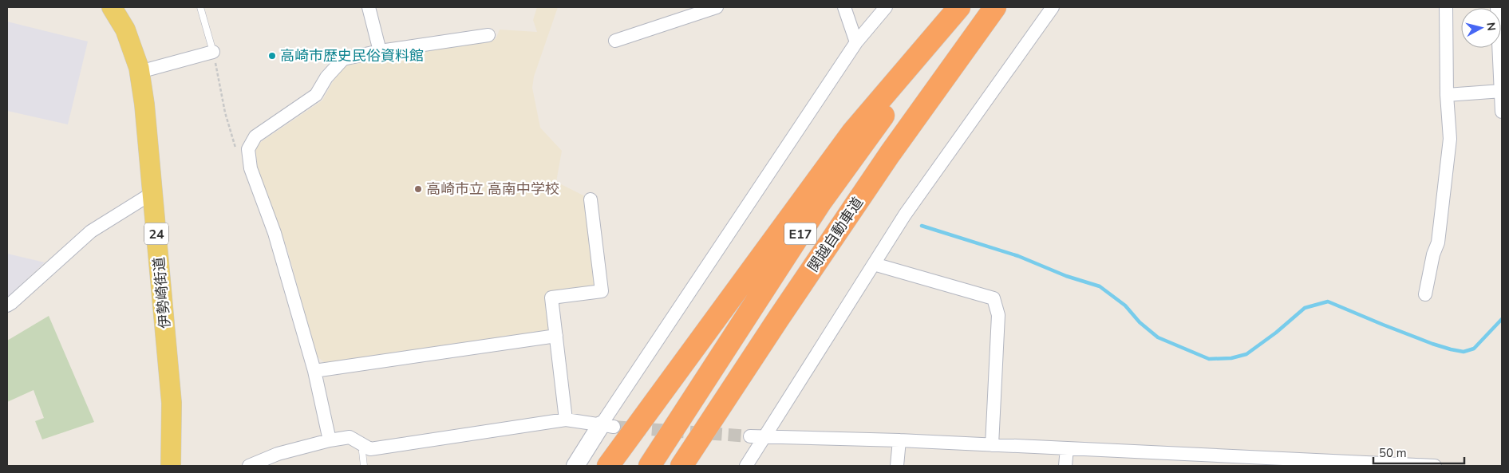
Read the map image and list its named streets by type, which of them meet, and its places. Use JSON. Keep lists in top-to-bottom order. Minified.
{"streets":{"highway":["E17","関越自動車道"],"main road":["24","伊勢崎街道"]},"places":["高崎市歴史民俗資料館","高崎市立 高南中学校"],"scale_bar":"50 m","north":"right"}
